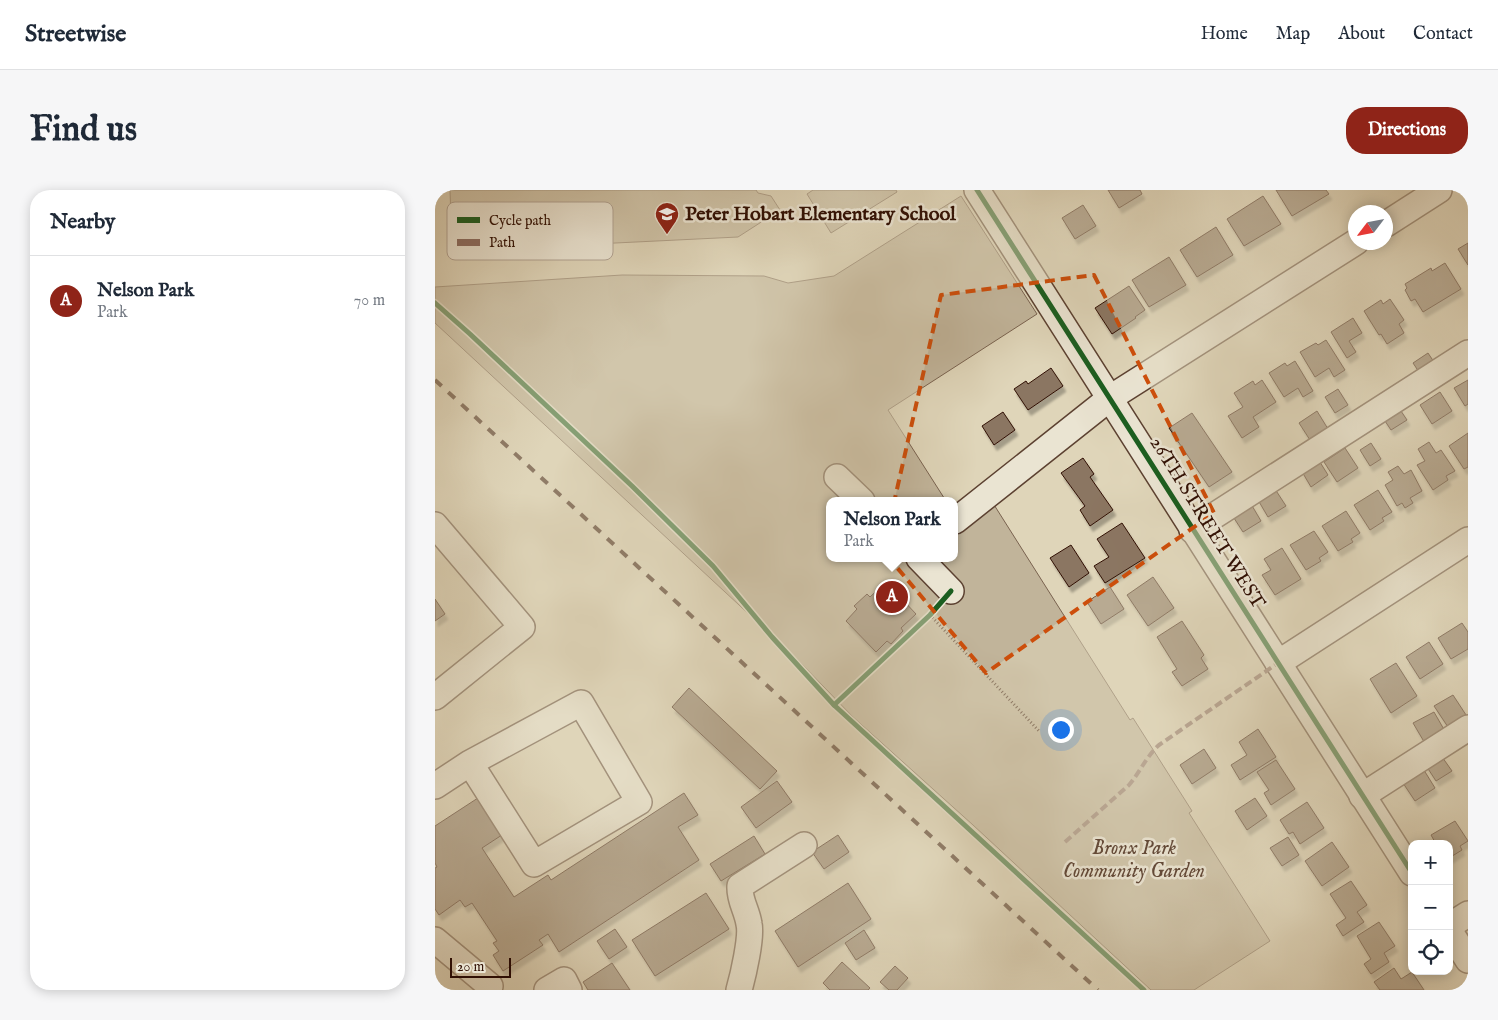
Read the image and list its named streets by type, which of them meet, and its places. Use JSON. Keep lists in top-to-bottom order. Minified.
{"streets":{"street":["26TH STREET WEST"]},"parks":["Bronx Park Community Garden"],"places":{"school or university":["Peter Hobart Elementary School"]},"legend":["Cycle path","Path"],"scale_bar":"20 m","north":"bottom left","page":{"header":"Streetwise","nav":["Home","Map","About","Contact"],"buttons":"Directions","title":"Find us","heading":"Nearby","list":[{"mark":"A","name":"Nelson Park","note":"Park","value":"70 m"}],"popup":["Nelson Park","Park"],"pins":"A","map_buttons":["+","−"],"scale":"20 m"}}
